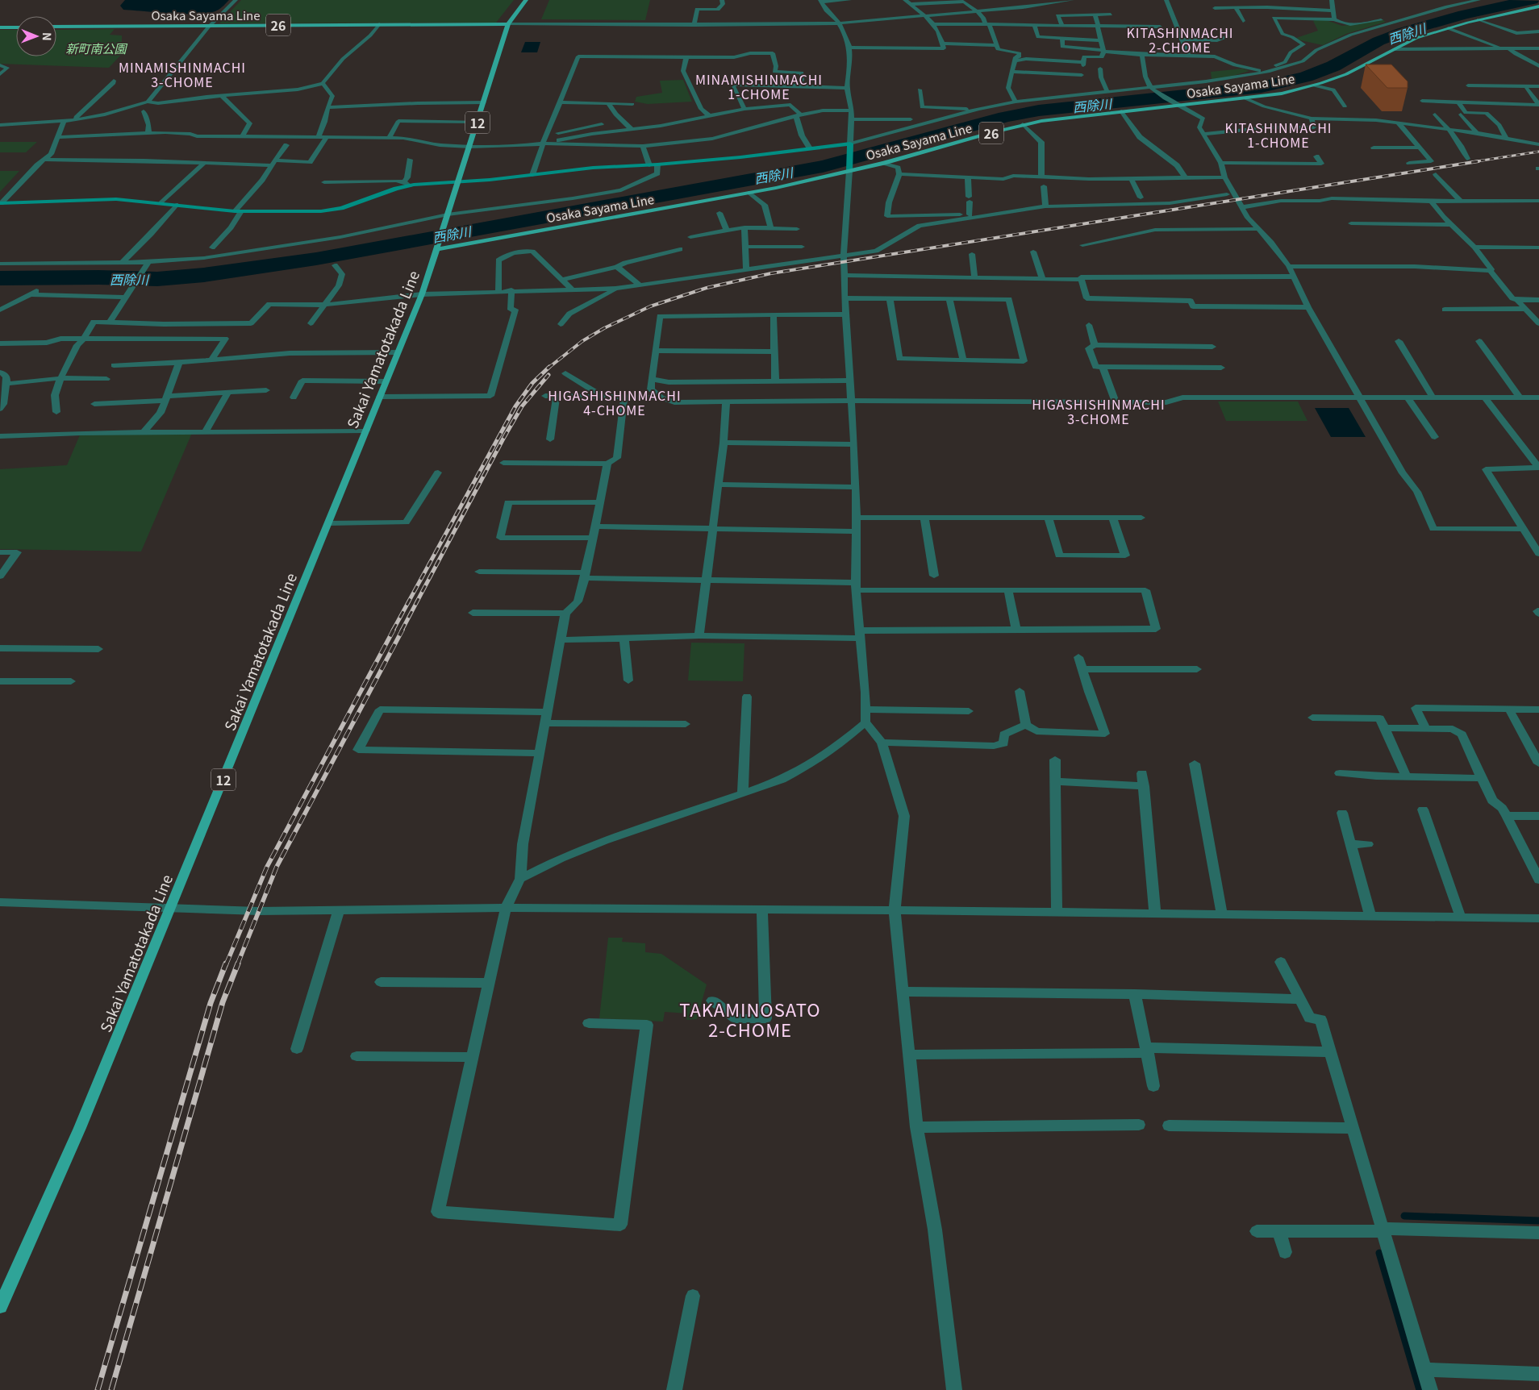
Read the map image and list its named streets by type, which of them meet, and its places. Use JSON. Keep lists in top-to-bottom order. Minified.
{"streets":{"main road":["Osaka Sayama Line","26","12","Sakai Yamatotakada Line"]},"crossings":[["Osaka Sayama Line","Sakai Yamatotakada Line"]],"districts":["KITASHINMACHI 2-CHOME","MINAMISHINMACHI 3-CHOME","MINAMISHINMACHI 1-CHOME","KITASHINMACHI 1-CHOME","HIGASHISHINMACHI 4-CHOME","HIGASHISHINMACHI 3-CHOME","TAKAMINOSATO 2-CHOME"],"water":["西除川"],"parks":["新町南公園"],"north":"right"}
